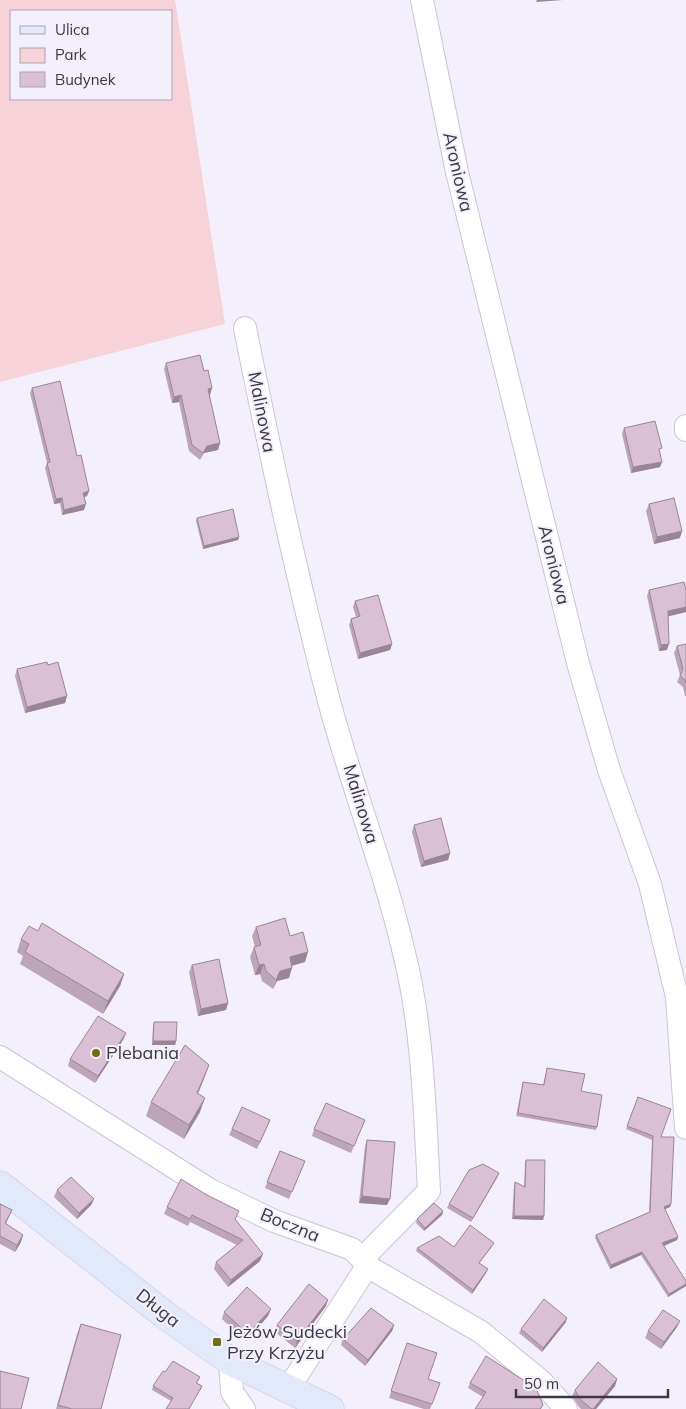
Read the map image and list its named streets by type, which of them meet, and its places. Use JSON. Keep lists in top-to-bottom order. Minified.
{"streets":{"street":["Aroniowa","Malinowa","Boczna","Długa"]},"crossings":[["Malinowa","Boczna"],["Malinowa","Długa"]],"places":{"other":["Plebania"],"transit":["Jeżów Sudecki Przy Krzyżu"]},"legend":["Ulica","Park","Budynek"],"scale_bar":"50 m"}
